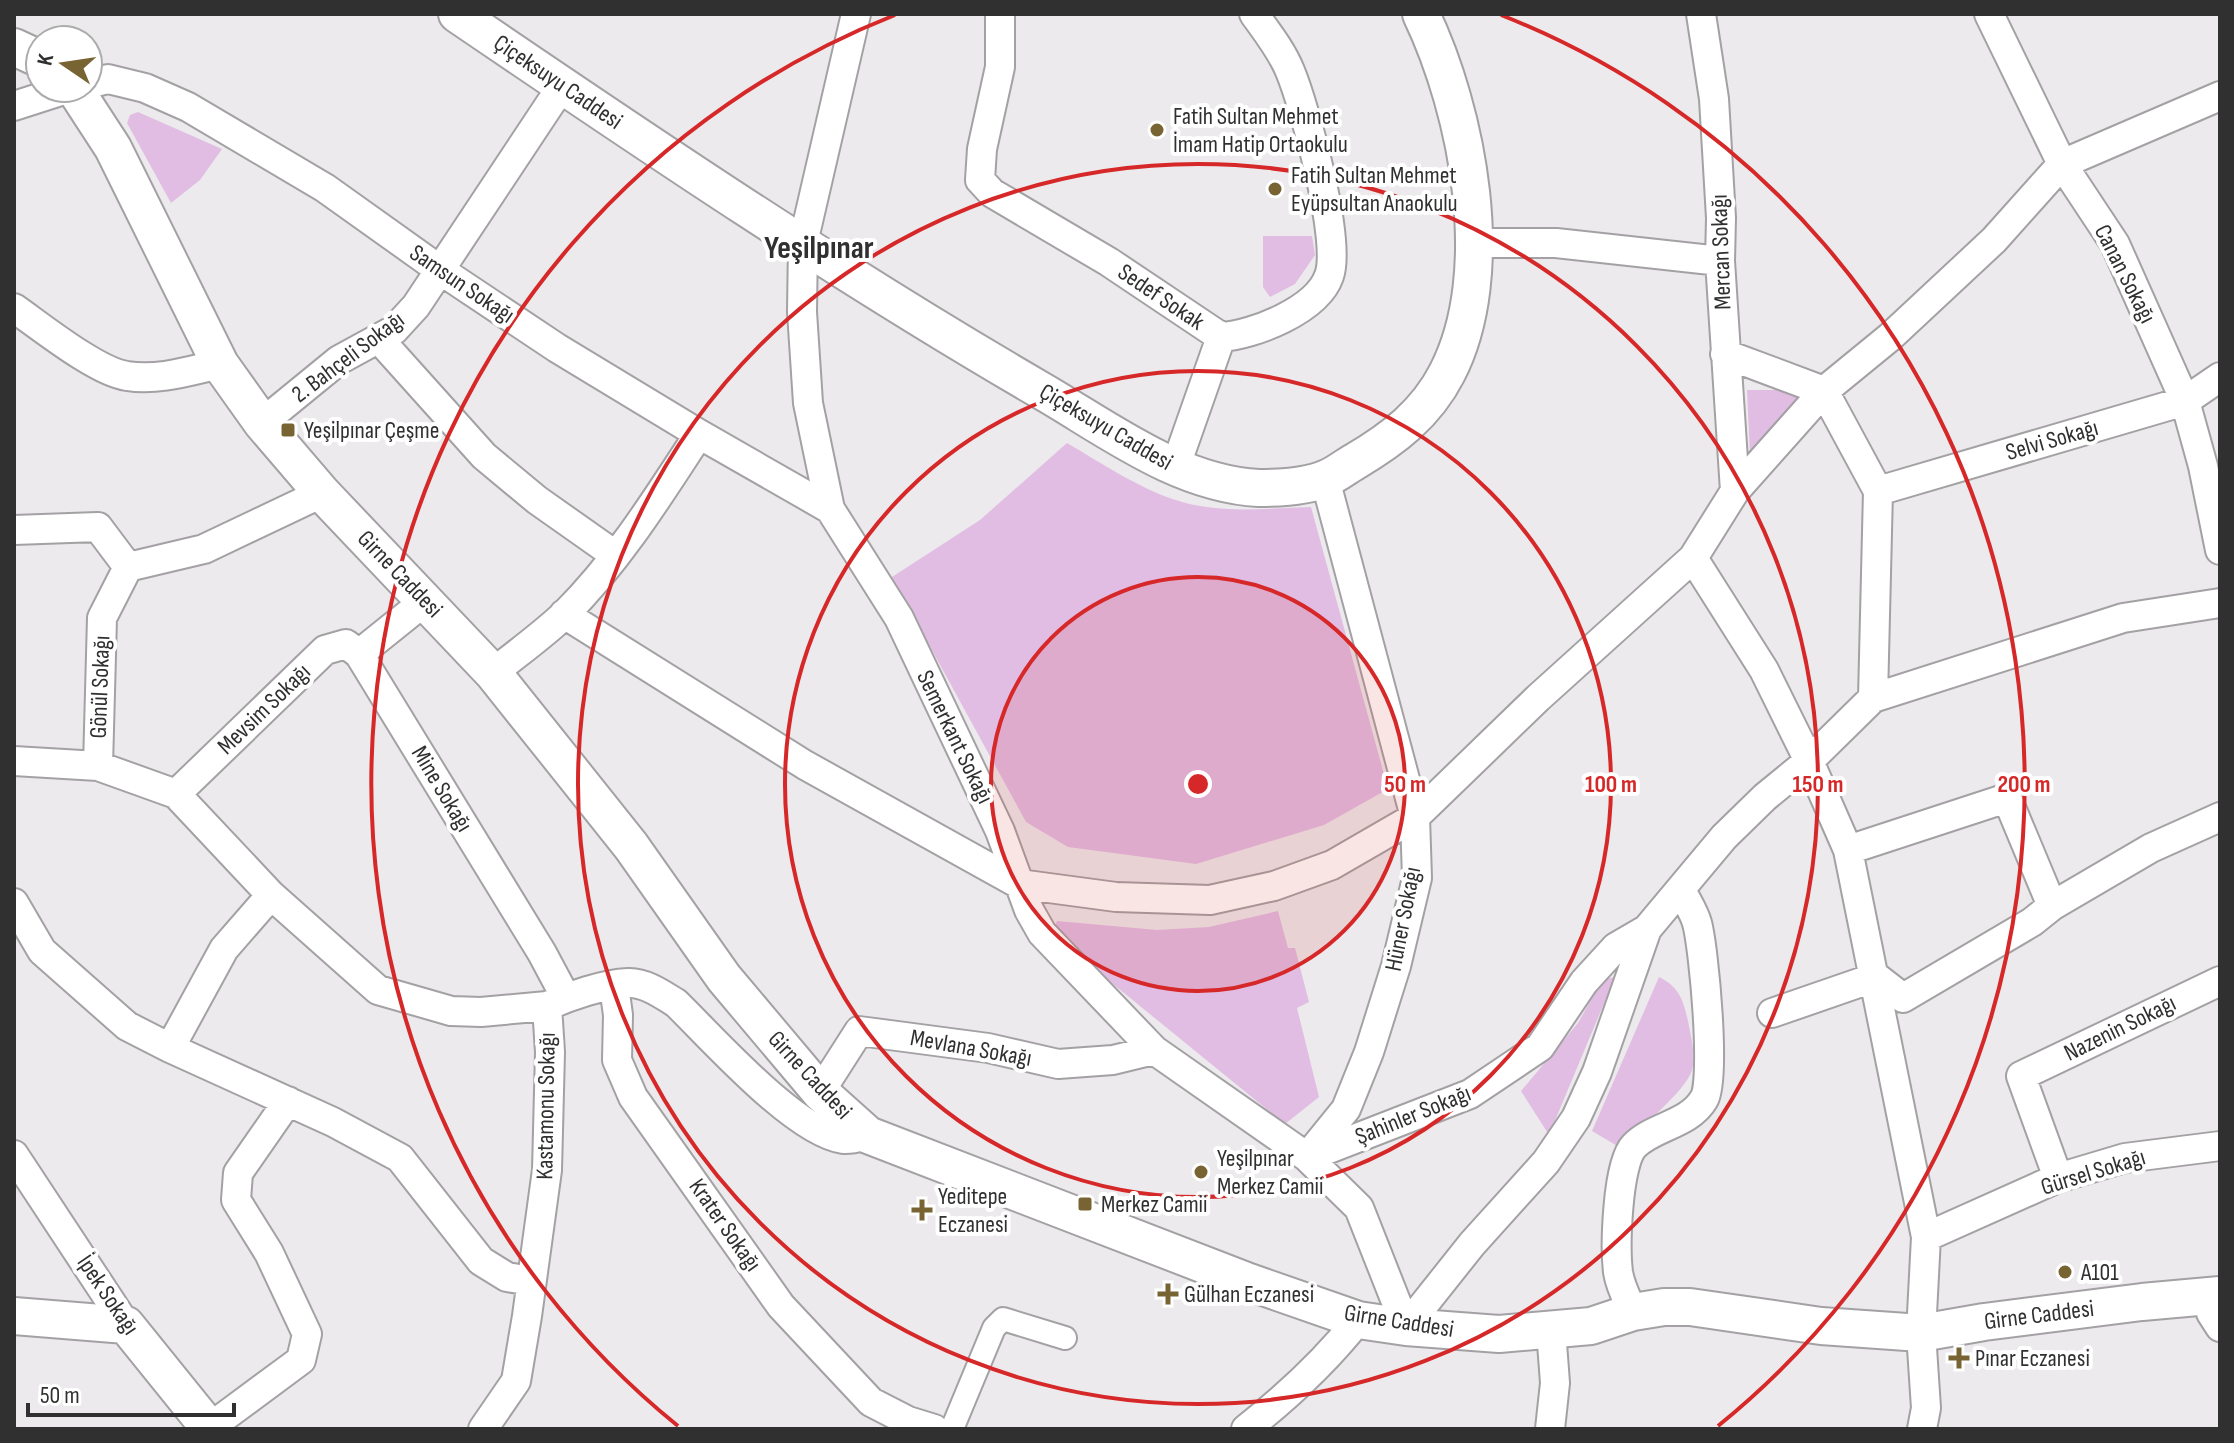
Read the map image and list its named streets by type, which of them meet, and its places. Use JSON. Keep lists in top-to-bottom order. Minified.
{"streets":{"street":["Çiçeksuyu Caddesi","Mercan Sokağı","Canan Sokağı","Samsun Sokağı","Sedef Sokak","2. Bahçeli Sokağı","Selvi Sokağı","Girne Caddesi","Gönül Sokağı","Mevsim Sokağı","Semerkant Sokağı","Mine Sokağı","Hüner Sokağı","Nazenin Sokağı","Mevlana Sokağı","Kastamonu Sokağı","Şahinler Sokağı","Gürsel Sokağı","Krater Sokağı","İpek Sokağı"]},"crossings":[["Çiçeksuyu Caddesi","2. Bahçeli Sokağı"],["Çiçeksuyu Caddesi","Semerkant Sokağı"],["Çiçeksuyu Caddesi","Hüner Sokağı"],["Canan Sokağı","Selvi Sokağı"],["Samsun Sokağı","2. Bahçeli Sokağı"],["Samsun Sokağı","Semerkant Sokağı"],["2. Bahçeli Sokağı","Girne Caddesi"],["Girne Caddesi","Semerkant Sokağı"],["Girne Caddesi","Mevlana Sokağı"],["Girne Caddesi","Kastamonu Sokağı"],["Mevsim Sokağı","Mine Sokağı"],["Semerkant Sokağı","Hüner Sokağı"],["Semerkant Sokağı","Mevlana Sokağı"],["Semerkant Sokağı","Şahinler Sokağı"],["Mine Sokağı","Kastamonu Sokağı"],["Hüner Sokağı","Şahinler Sokağı"],["Nazenin Sokağı","Gürsel Sokağı"],["Kastamonu Sokağı","Krater Sokağı"]],"districts":["Yeşilpınar"],"places":{"other":["Fatih Sultan Mehmet İmam Hatip Ortaokulu","Fatih Sultan Mehmet Eyüpsultan Anaokulu","Yeşilpınar Merkez Camii","A101"],"transit":["Yeşilpınar Çeşme","Merkez Camii"],"health":["Yeditepe Eczanesi","Gülhan Eczanesi","Pınar Eczanesi"]},"scale_bar":"50 m","north":"left","rings":["50 m","100 m","150 m","200 m"]}
